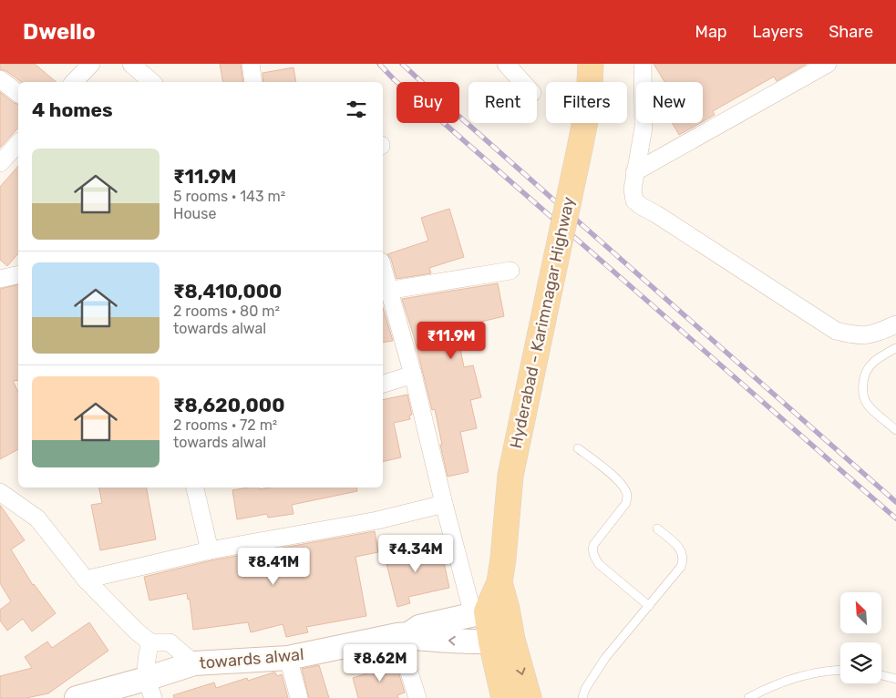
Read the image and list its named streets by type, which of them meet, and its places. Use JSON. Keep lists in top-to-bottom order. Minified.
{"streets":{"main road":["Hyderabad - Karimnagar Highway","towards alwal"]},"crossings":[["Hyderabad - Karimnagar Highway","towards alwal"]],"north":"top left","page":{"header":"Dwello","nav":["Map","Layers","Share"],"chip":["Buy","Rent","Filters","New"],"heading":"4 homes","list":[{"name":"₹11.9M","note":"5 rooms · 143 m² · House"},{"name":"₹8,410,000","note":"2 rooms · 80 m² · towards alwal"},{"name":"₹8,620,000","note":"2 rooms · 72 m² · towards alwal"}],"price":["₹11.9M","₹4.34M","₹8.41M","₹8.62M"]}}
